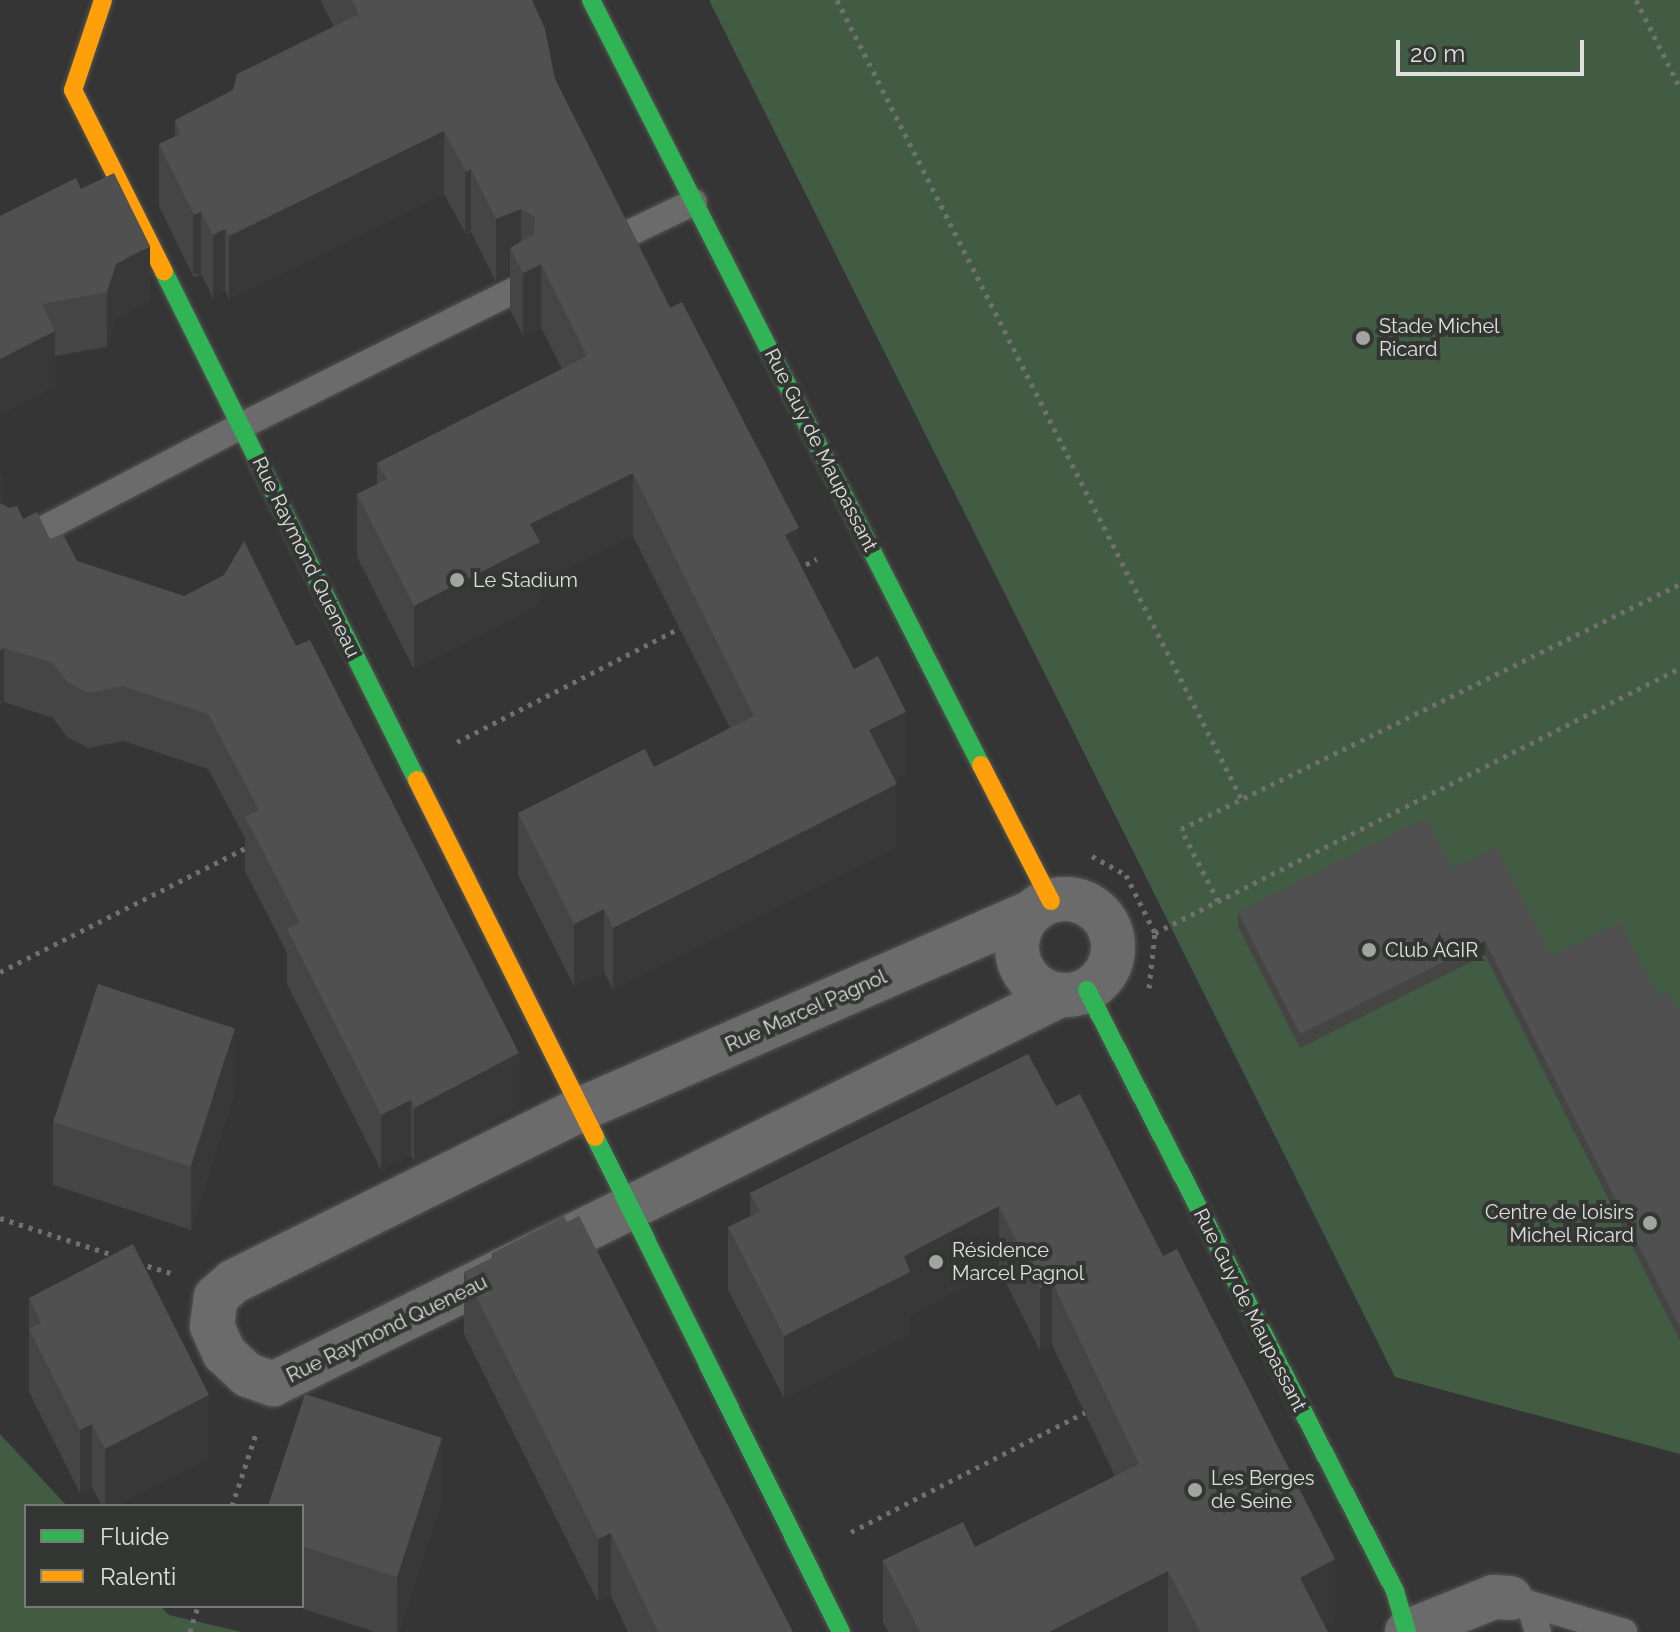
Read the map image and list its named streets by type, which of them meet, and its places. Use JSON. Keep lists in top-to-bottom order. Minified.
{"streets":{"street":["Rue Guy de Maupassant","Rue Raymond Queneau","Rue Marcel Pagnol"]},"crossings":[["Rue Guy de Maupassant","Rue Marcel Pagnol"],["Rue Raymond Queneau","Rue Marcel Pagnol"]],"places":["Stade Michel Ricard","Le Stadium","Club AGIR","Centre de loisirs Michel Ricard","Résidence Marcel Pagnol","Les Berges de Seine"],"legend":["Fluide","Ralenti"],"scale_bar":"20 m"}
